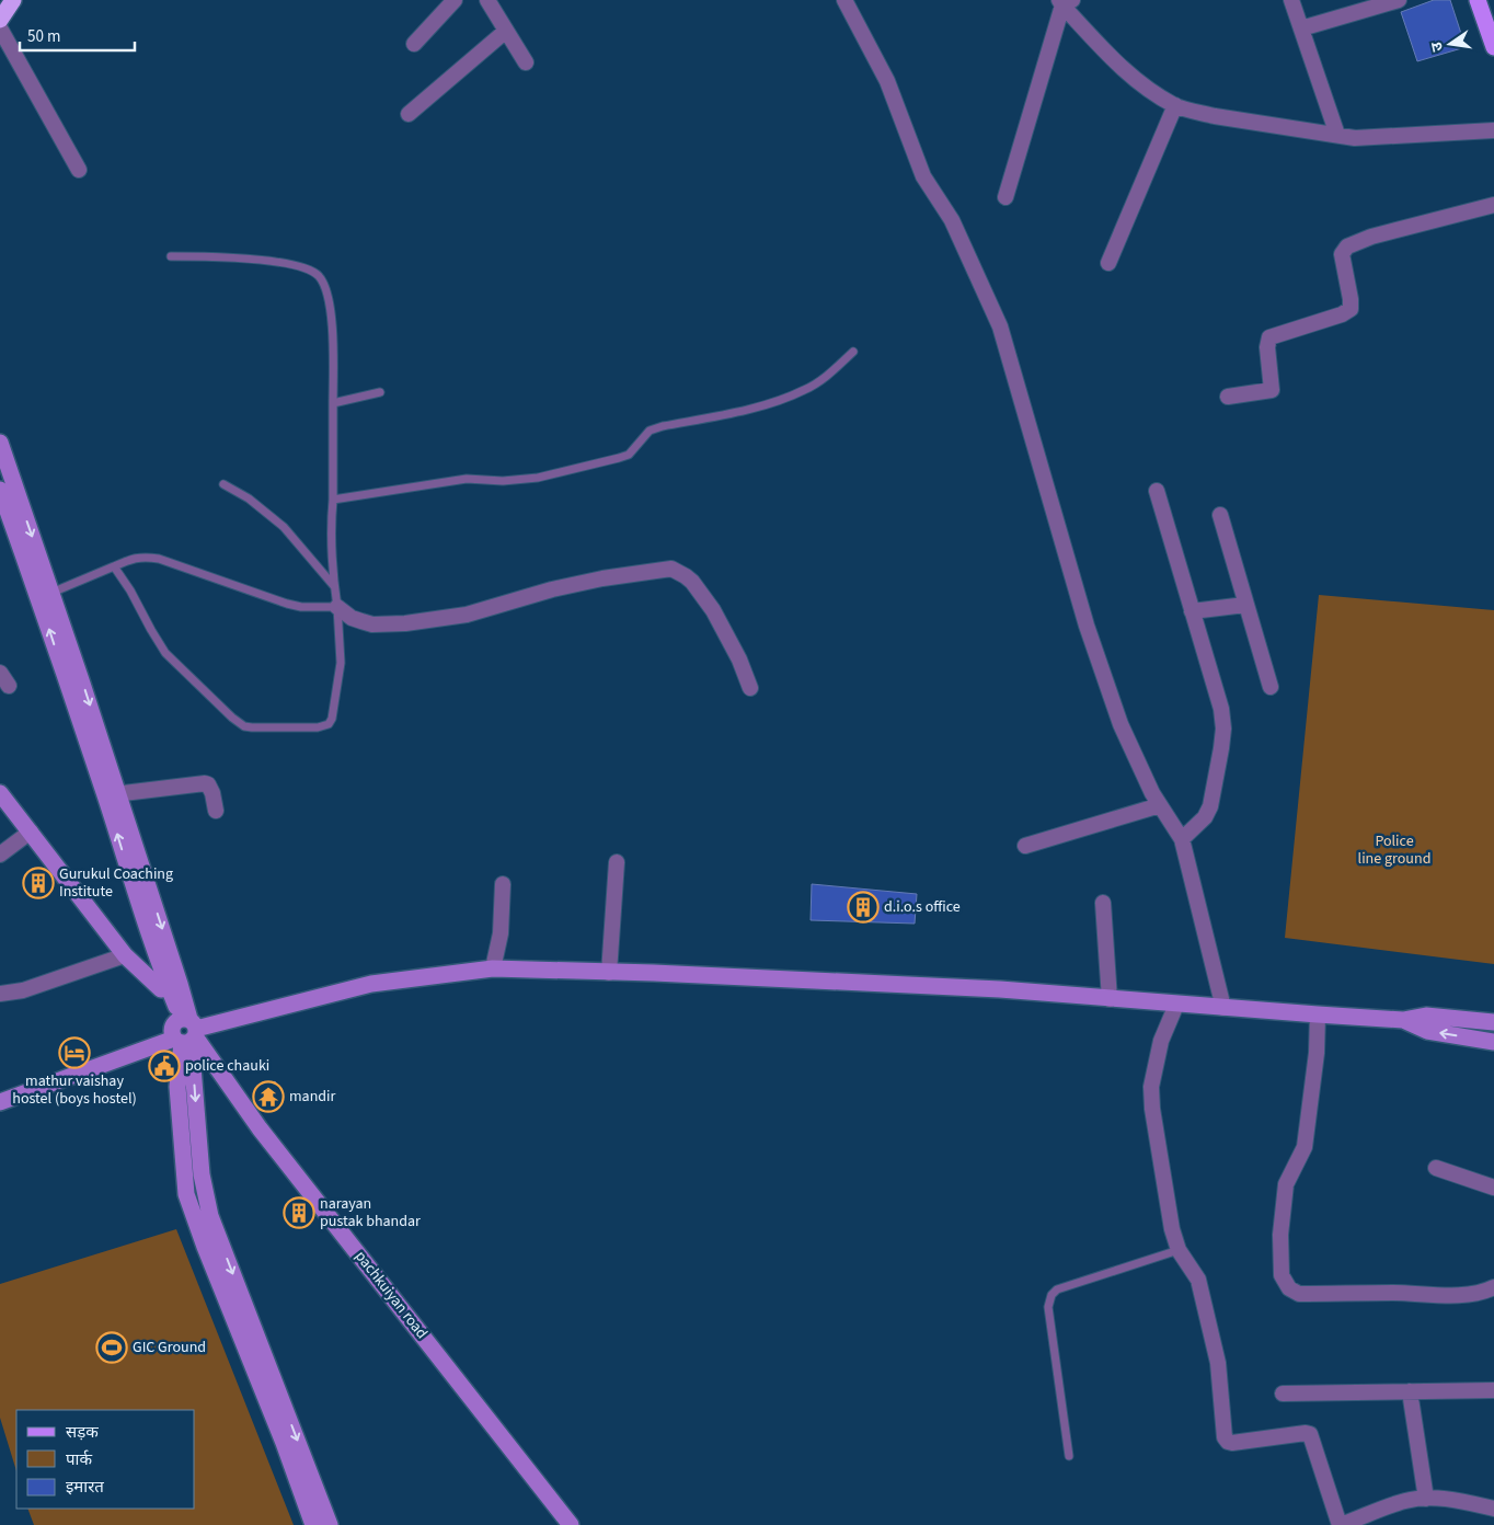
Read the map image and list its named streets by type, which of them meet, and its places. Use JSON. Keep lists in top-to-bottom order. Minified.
{"streets":{"main road":["pachkuiyan road"]},"parks":["Police line ground"],"places":{"building":["Gurukul Coaching Institute","d.i.o.s office","narayan pustak bhandar"],"hotel":["mathur vaishay hostel (boys hostel)"],"public building":["police chauki"],"temple":["mandir"],"sports":["GIC Ground"]},"legend":["सड़क","पार्क","इमारत"],"scale_bar":"50 m","north":"left"}
